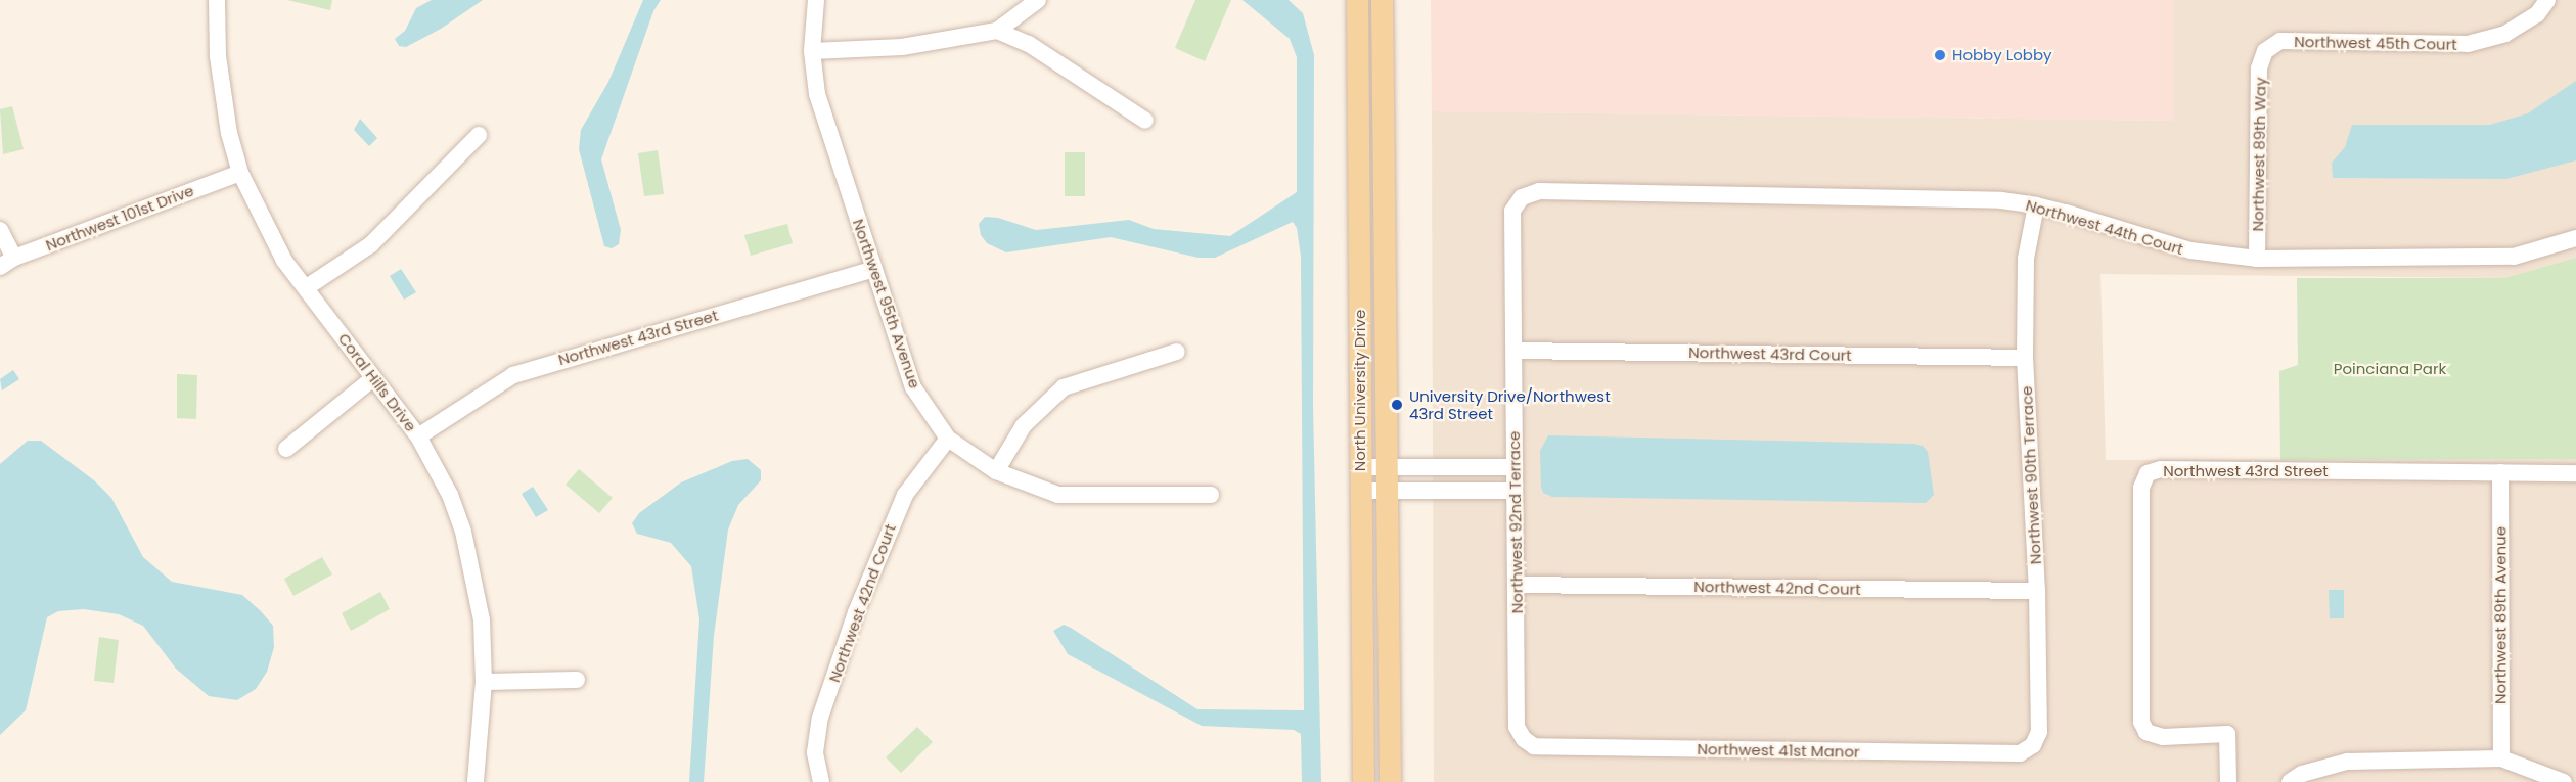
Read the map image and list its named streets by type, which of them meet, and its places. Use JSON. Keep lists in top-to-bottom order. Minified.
{"streets":{"main road":["North University Drive"],"street":["Northwest 45th Court","Northwest 89th Way","Northwest 101st Drive","Northwest 44th Court","Northwest 95th Avenue","Northwest 43rd Street","Northwest 43rd Court","Coral Hills Drive","Northwest 90th Terrace","Northwest 92nd Terrace","Northwest 42nd Court","Northwest 89th Avenue","Northwest 41st Manor"]},"crossings":[["Northwest 45th Court","Northwest 89th Way"],["Northwest 89th Way","Northwest 44th Court"],["Northwest 101st Drive","Coral Hills Drive"],["Northwest 44th Court","Northwest 90th Terrace"],["Northwest 44th Court","Northwest 92nd Terrace"],["Northwest 95th Avenue","Northwest 43rd Street"],["Northwest 95th Avenue","Northwest 42nd Court"],["Northwest 43rd Street","Coral Hills Drive"],["Northwest 43rd Street","Northwest 89th Avenue"],["Northwest 43rd Court","Northwest 90th Terrace"],["Northwest 43rd Court","Northwest 92nd Terrace"],["Northwest 90th Terrace","Northwest 42nd Court"],["Northwest 90th Terrace","Northwest 41st Manor"],["Northwest 92nd Terrace","Northwest 42nd Court"],["Northwest 92nd Terrace","Northwest 41st Manor"]],"parks":["Poinciana Park"],"places":["Hobby Lobby","University Drive/Northwest 43rd Street"]}
